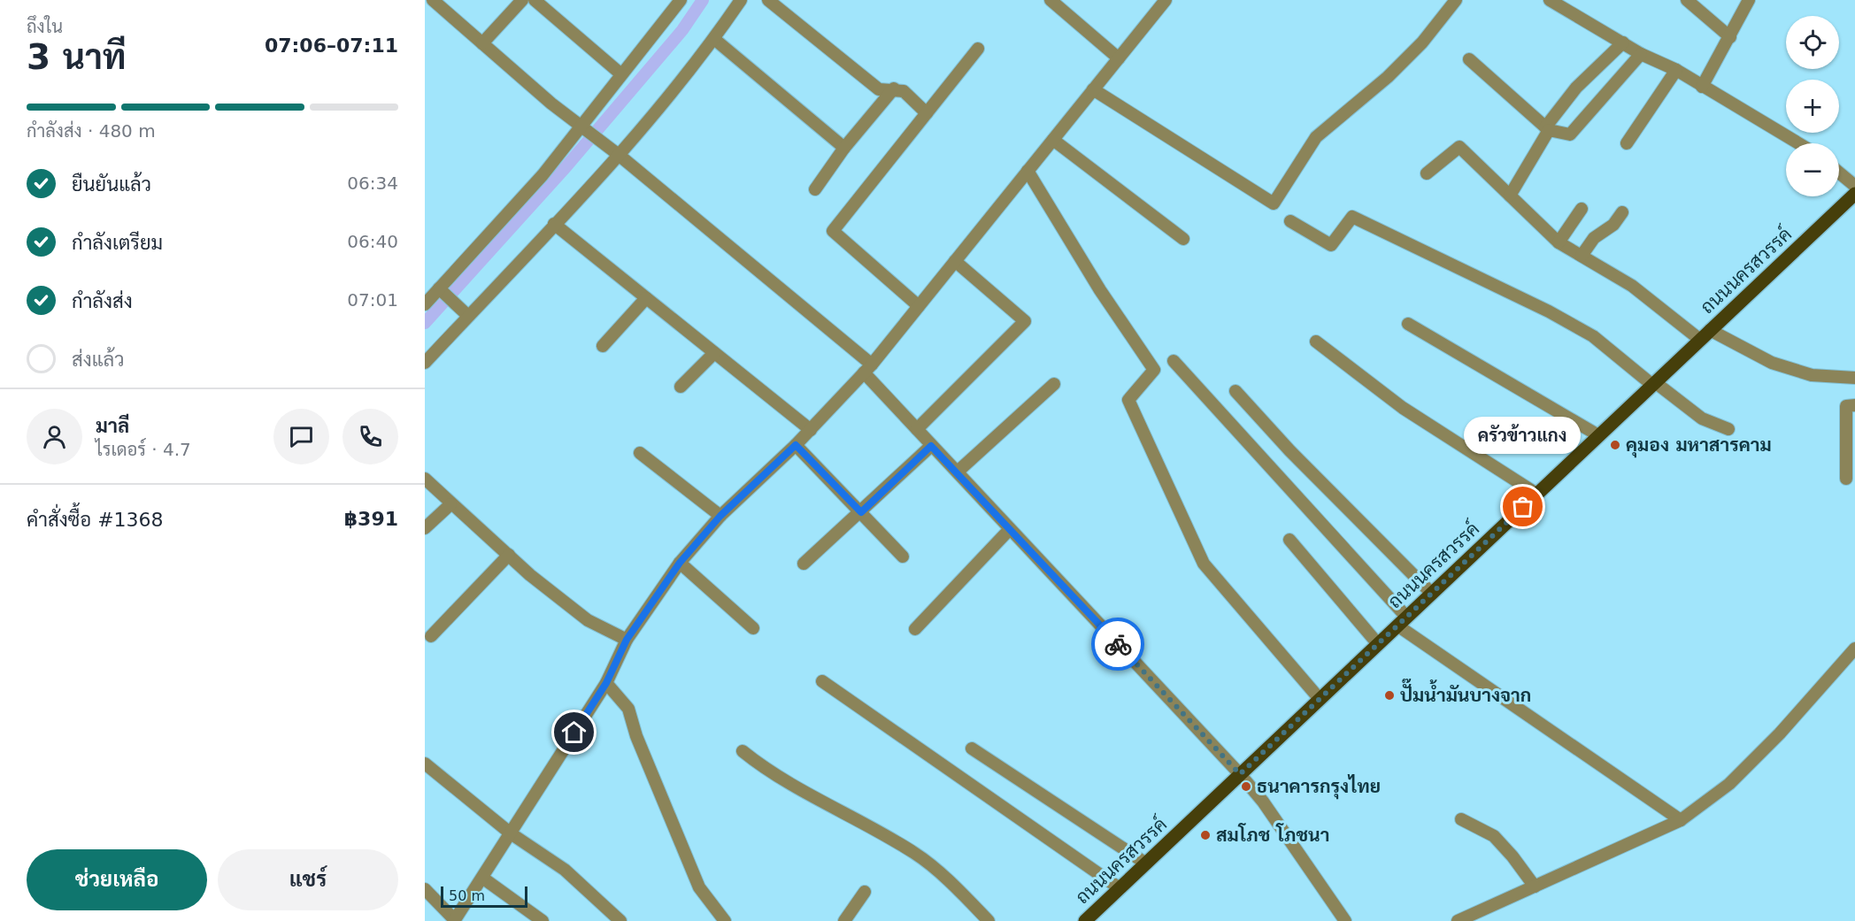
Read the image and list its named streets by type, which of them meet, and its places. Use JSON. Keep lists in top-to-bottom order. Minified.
{"streets":{"main road":["ถนนนครสวรรค์"]},"places":["คุมอง มหาสารคาม","ครัวข้าวแกง","ปั๊มน้ำมันบางจาก","ธนาคารกรุงไทย","สมโภช โภชนา"],"scale_bar":"50 m","page":{"heading":["3 นาที","ถึงใน","07:06–07:11"],"panel":["มาลี","ไรเดอร์ · 4.7","คำสั่งซื้อ #1368","฿391"],"map_buttons":["+","−"],"bar":"กำลังส่ง · 480 m","list":[["ยืนยันแล้ว","06:34"],["กำลังเตรียม","06:40"],["กำลังส่ง","07:01"],"ส่งแล้ว"],"bubble":"ครัวข้าวแกง","buttons":["ช่วยเหลือ","แชร์"],"scale":"50 m"}}
